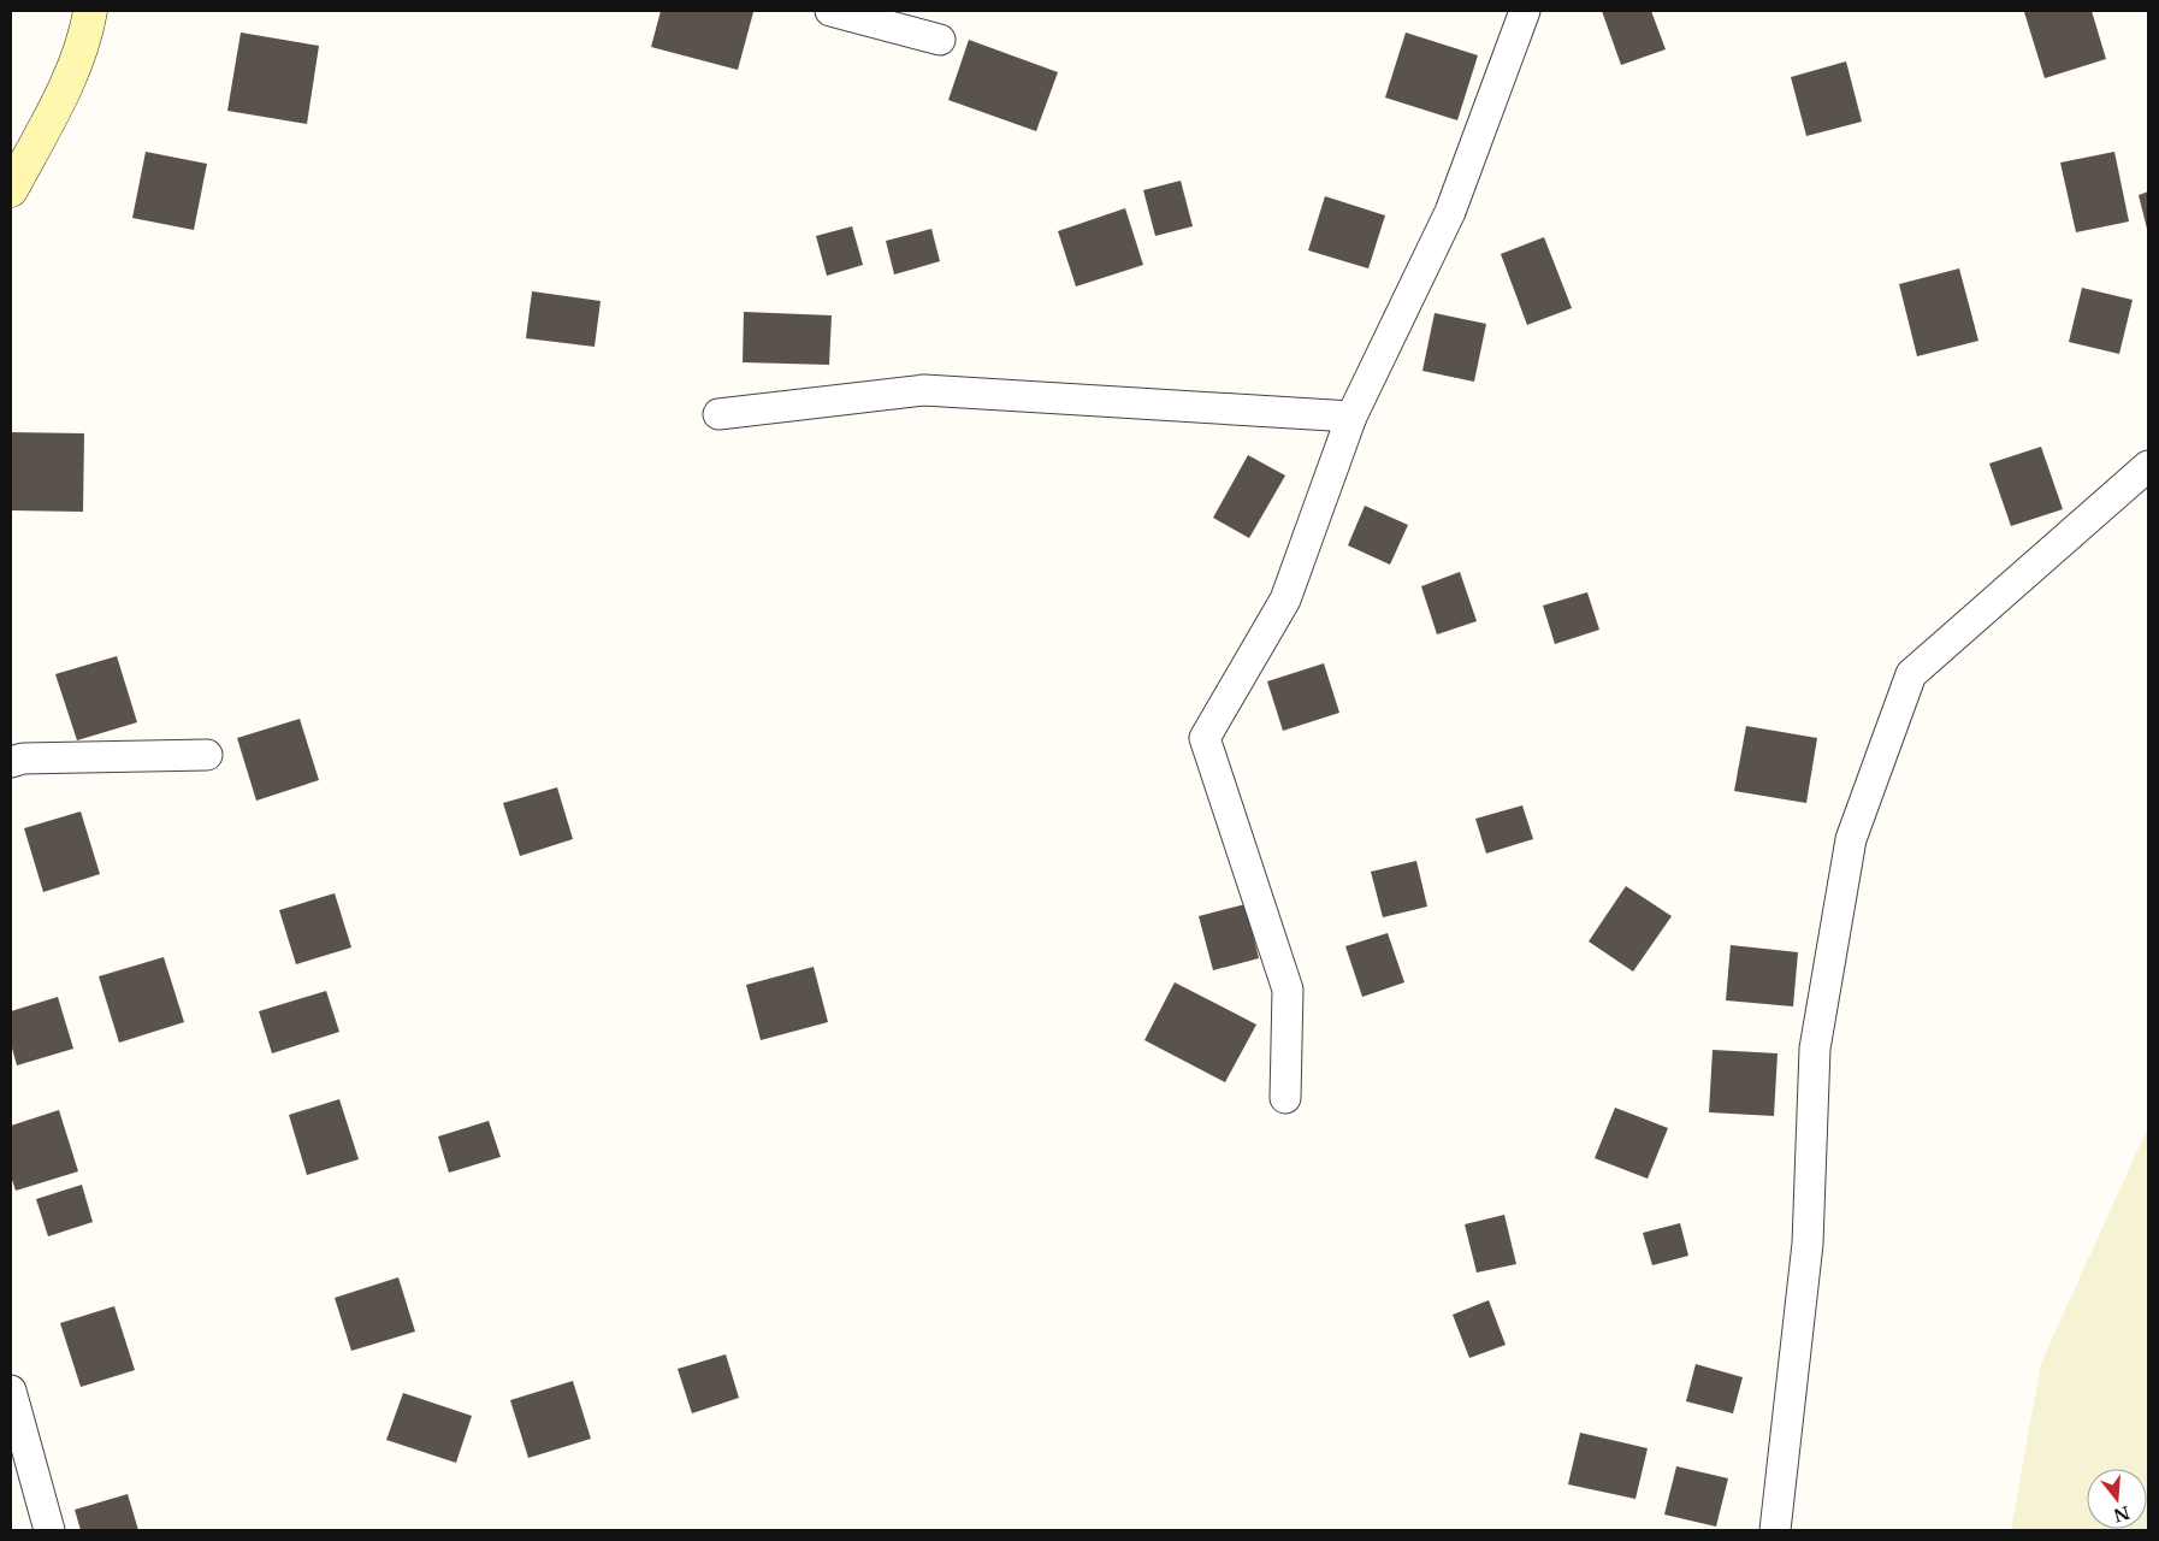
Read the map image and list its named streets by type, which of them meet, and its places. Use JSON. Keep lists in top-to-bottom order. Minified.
{"north":"bottom"}
